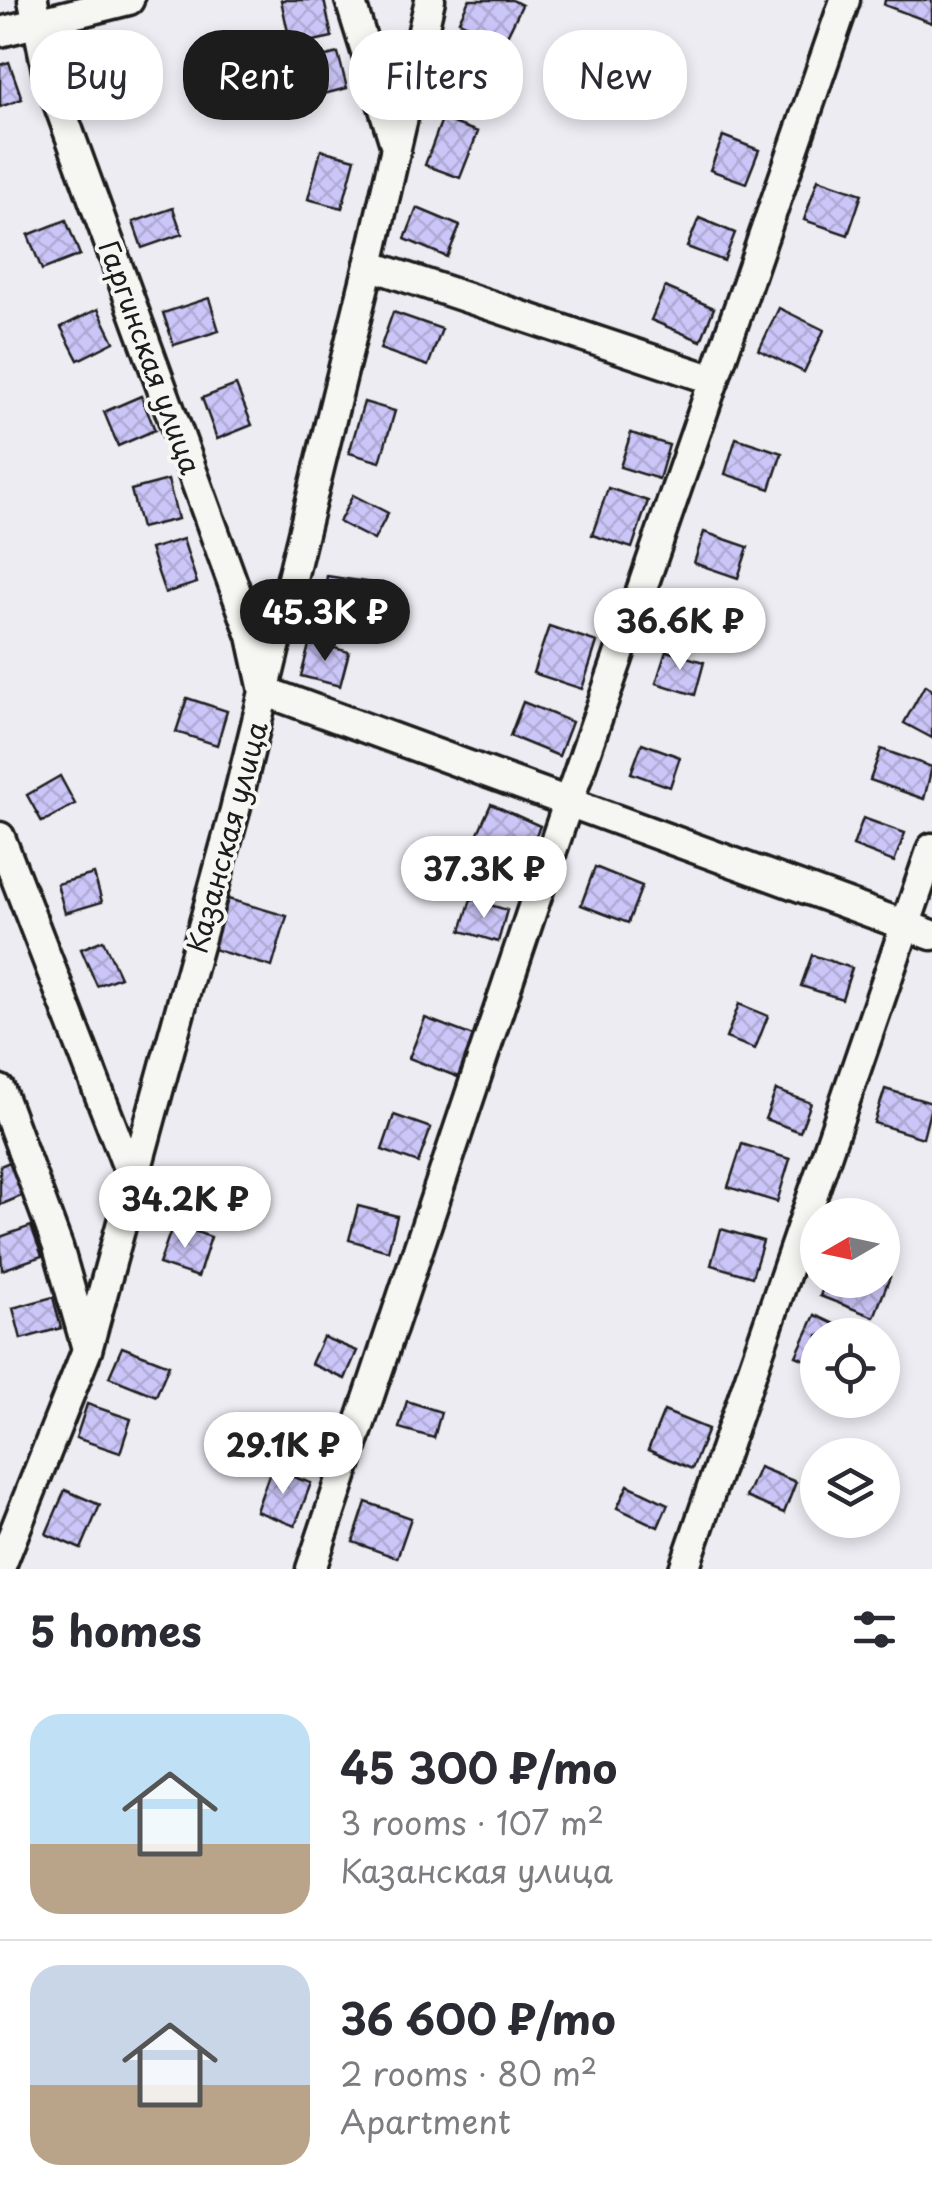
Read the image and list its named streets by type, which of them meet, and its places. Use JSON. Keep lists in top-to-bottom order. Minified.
{"streets":{"street":["Гаргинская улица","Казанская улица"]},"crossings":[["Гаргинская улица","Казанская улица"]],"north":"left","page":{"chip":["Buy","Rent","Filters","New"],"price":["45.3K ₽","36.6K ₽","37.3K ₽","34.2K ₽","29.1K ₽"],"heading":"5 homes","list":[{"name":"45 300 ₽/mo","note":"3 rooms · 107 m² · Казанская улица"},{"name":"36 600 ₽/mo","note":"2 rooms · 80 m² · Apartment"}]}}
